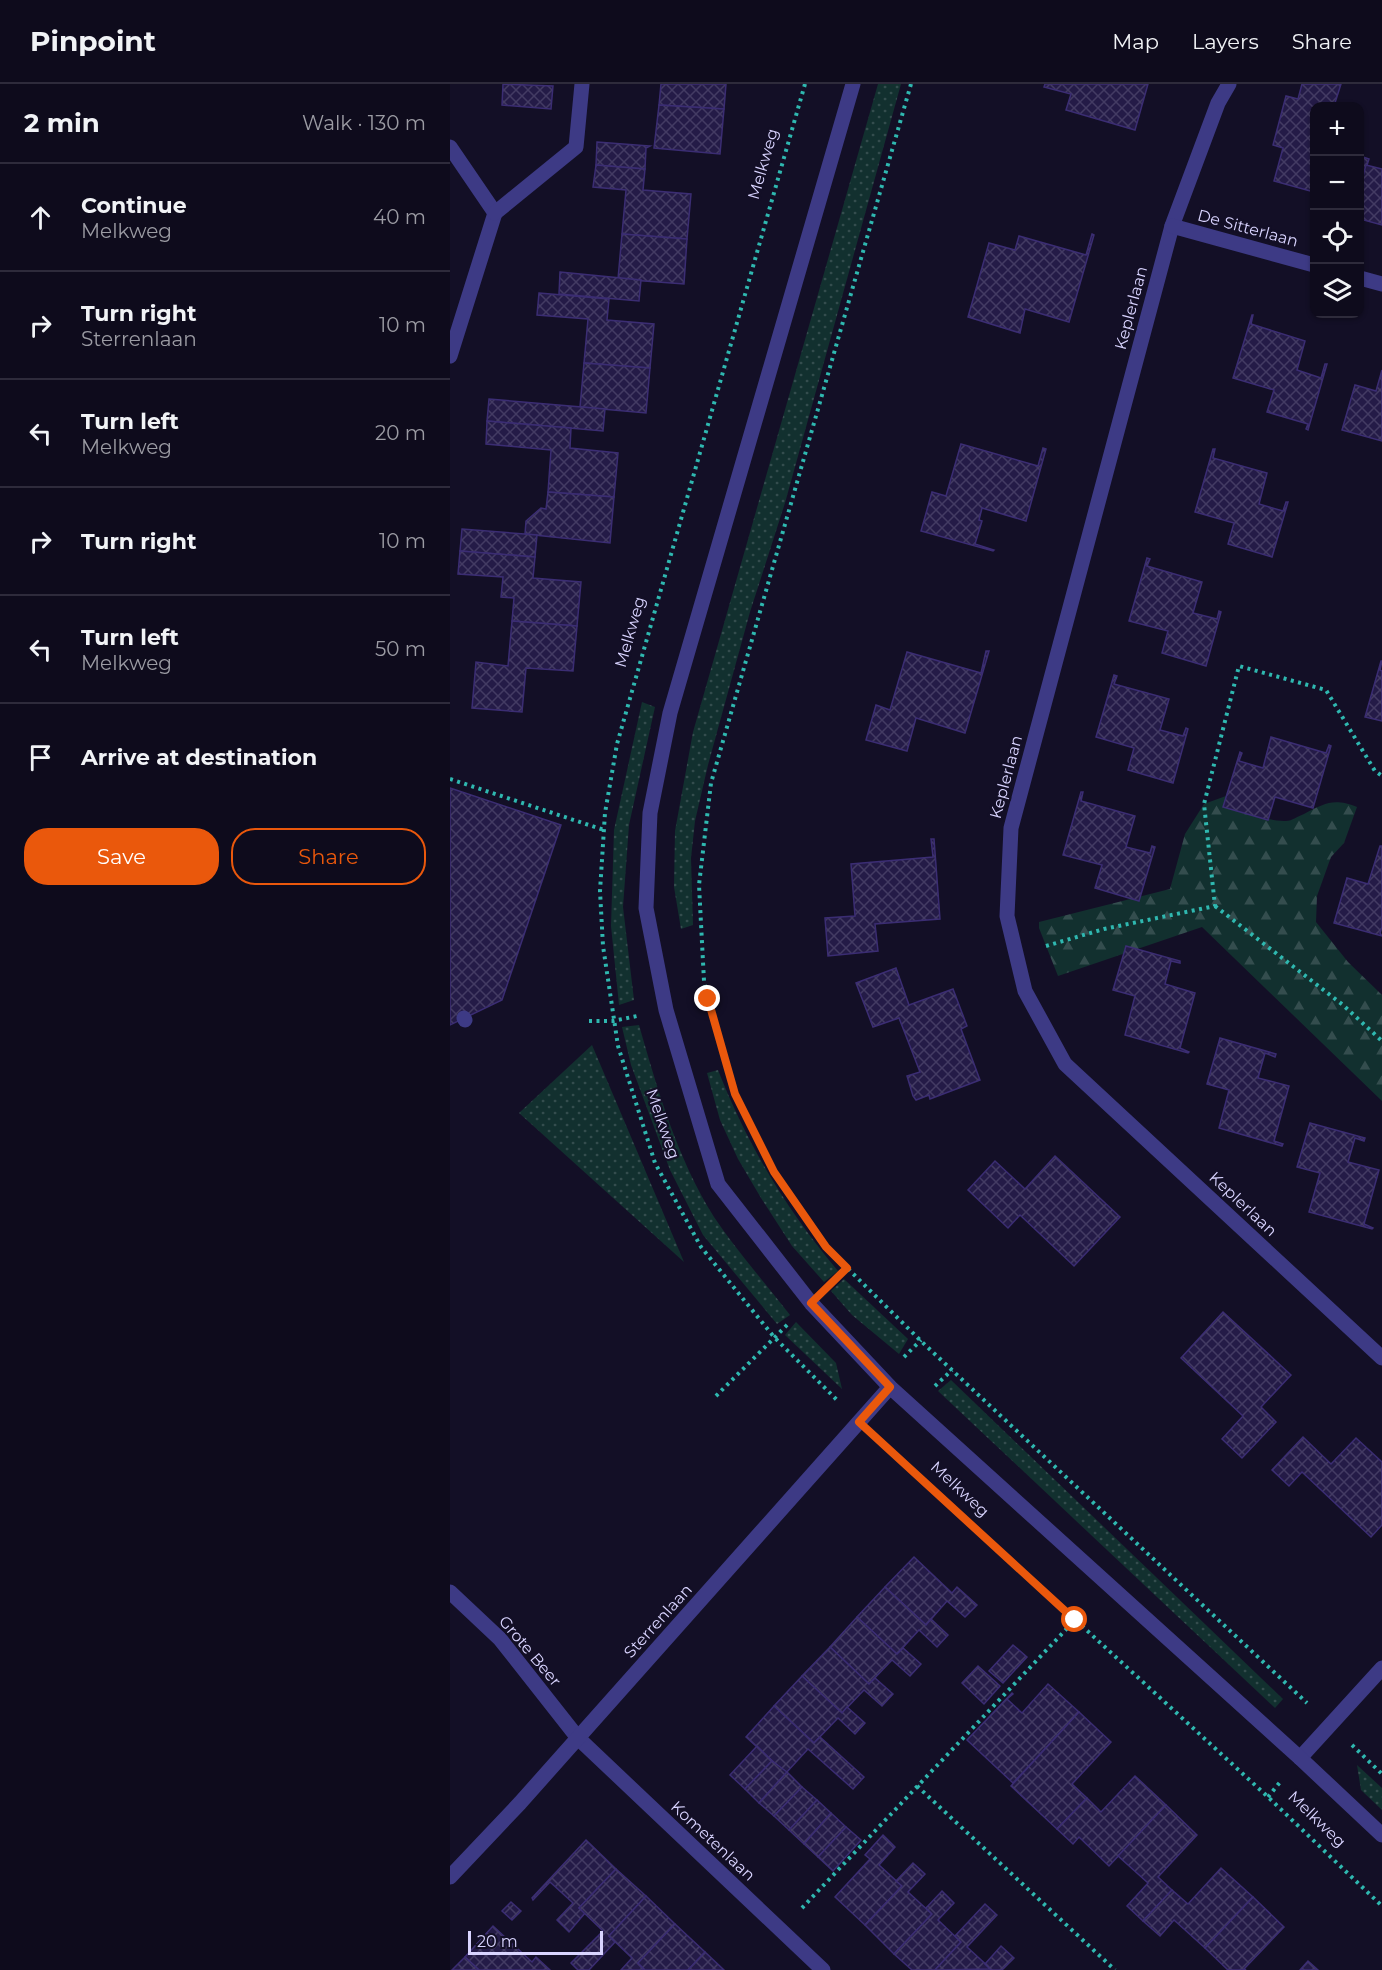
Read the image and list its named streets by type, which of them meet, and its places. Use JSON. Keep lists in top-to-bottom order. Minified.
{"streets":{"street":["Melkweg","De Sitterlaan","Keplerlaan","Sterrenlaan","Grote Beer","Kometenlaan"]},"crossings":[["Melkweg","Sterrenlaan"],["De Sitterlaan","Keplerlaan"],["Sterrenlaan","Grote Beer"],["Sterrenlaan","Kometenlaan"],["Grote Beer","Kometenlaan"]],"scale_bar":"20 m","page":{"header":"Pinpoint","nav":["Map","Layers","Share"],"heading":["2 min","Walk · 130 m"],"map_buttons":["+","−"],"list":[["Continue","Melkweg","40 m"],["Turn right","Sterrenlaan","10 m"],["Turn left","Melkweg","20 m"],["Turn right","10 m"],["Turn left","Melkweg","50 m"],"Arrive at destination"],"buttons":["Save","Share"],"scale":"20 m"}}
